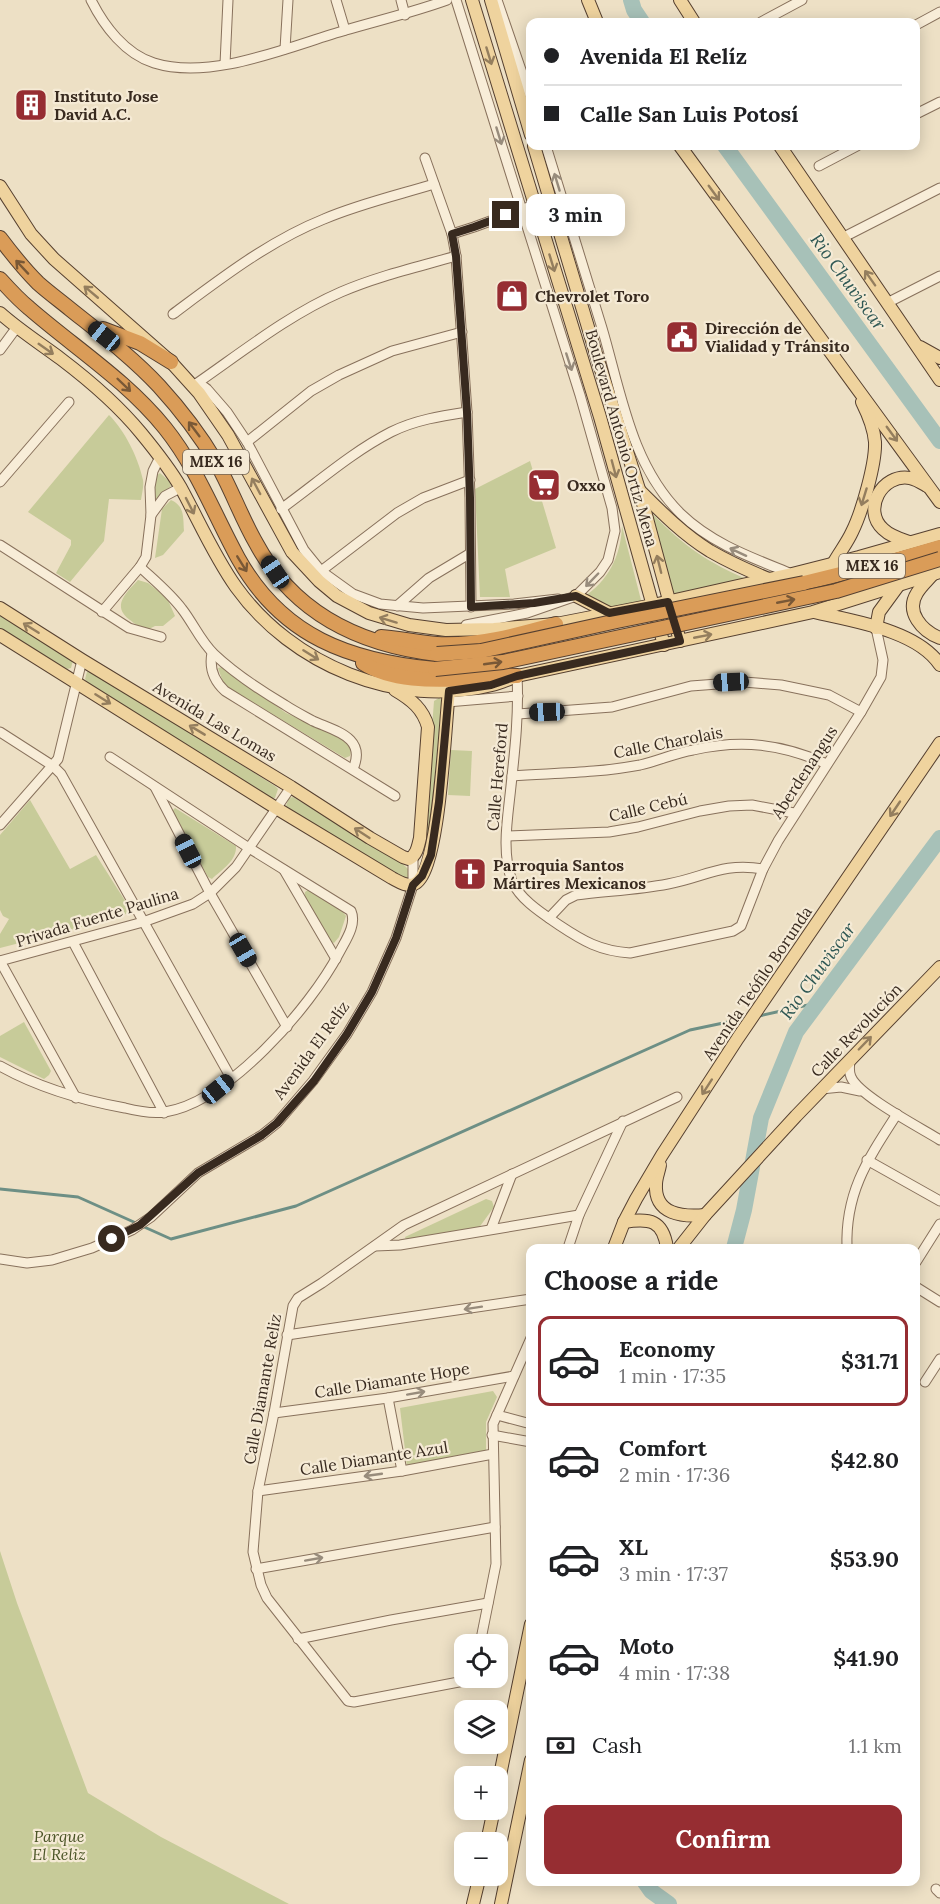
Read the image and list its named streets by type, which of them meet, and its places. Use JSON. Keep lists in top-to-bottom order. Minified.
{"streets":{"highway":["MEX 16"],"main road":["Boulevard Antonio Ortiz Mena","Avenida Las Lomas","Avenida Teófilo Borunda","Calle Revolución","Avenida El Relíz"],"street":["Calle Charolais","Aberdenangus","Calle Hereford","Calle Cebú","Privada Fuente Paulina","Calle Diamante Hope","Calle Diamante Reliz","Calle Diamante Azul"]},"crossings":[["Avenida Las Lomas","Privada Fuente Paulina"],["Calle Charolais","Aberdenangus"],["Calle Charolais","Calle Hereford"],["Aberdenangus","Calle Hereford"],["Aberdenangus","Calle Cebú"],["Calle Hereford","Calle Cebú"],["Calle Diamante Hope","Calle Diamante Reliz"],["Calle Diamante Reliz","Calle Diamante Azul"]],"one_way":["Avenida Teófilo Borunda","Calle Revolución"],"water":["Rio Chuviscar"],"parks":["Parque El Reliz"],"places":{"building":["Instituto Jose David A.C."],"shop":["Chevrolet Toro"],"public building":["Dirección de Vialidad y Tránsito"],"supermarket":["Oxxo"],"church":["Parroquia Santos Mártires Mexicanos"]},"page":{"banner":["Avenida El Relíz","Calle San Luis Potosí"],"bubble":"3 min","heading":"Choose a ride","list":[{"name":"Economy","note":"1 min · 17:35","value":"$31.71"},{"name":"Comfort","note":"2 min · 17:36","value":"$42.80"},{"name":"XL","note":"3 min · 17:37","value":"$53.90"},{"name":"Moto","note":"4 min · 17:38","value":"$41.90"}],"map_buttons":["+","−"],"pay":["Cash","1.1 km"],"buttons":"Confirm"}}
